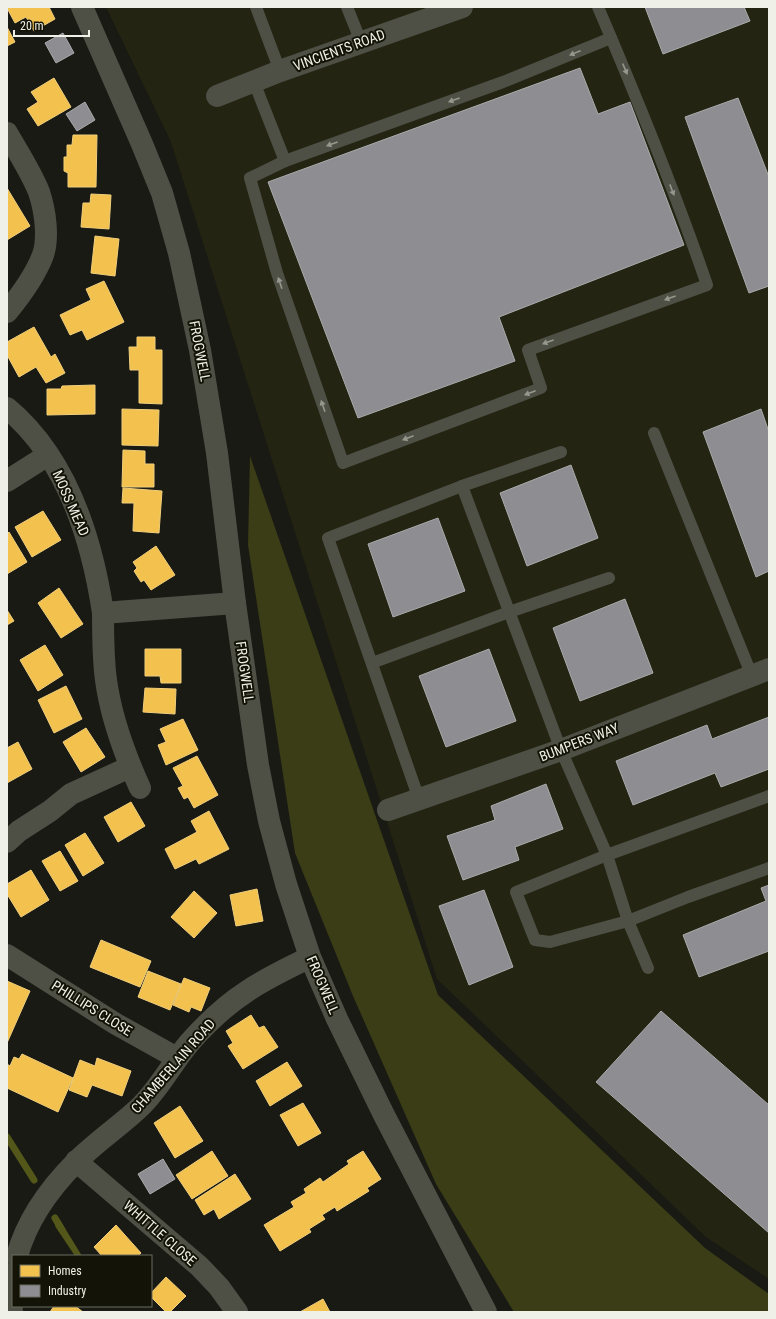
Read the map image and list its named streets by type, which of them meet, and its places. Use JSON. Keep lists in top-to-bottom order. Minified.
{"streets":{"street":["VINCIENTS ROAD","FROGWELL","MOSS MEAD","BUMPERS WAY","PHILLIPS CLOSE","CHAMBERLAIN ROAD","WHITTLE CLOSE"]},"crossings":[["FROGWELL","CHAMBERLAIN ROAD"],["PHILLIPS CLOSE","CHAMBERLAIN ROAD"],["CHAMBERLAIN ROAD","WHITTLE CLOSE"]],"legend":["Homes","Industry"],"scale_bar":"20 m"}
